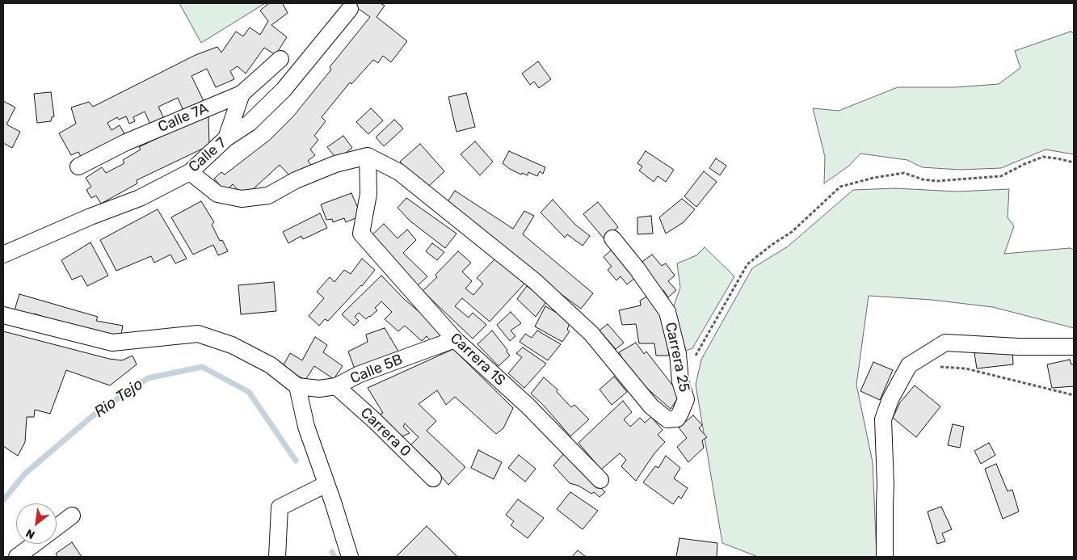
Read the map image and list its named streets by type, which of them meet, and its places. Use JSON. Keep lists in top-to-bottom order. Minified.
{"streets":{"street":["Calle 7A","Calle 7","Carrera 25","Carrera 1S","Calle 5B","Carrera 0"]},"crossings":[["Carrera 25","Carrera 1S"],["Carrera 1S","Calle 5B"],["Calle 5B","Carrera 0"]],"water":["Rio Tejo"],"north":"bottom left"}
